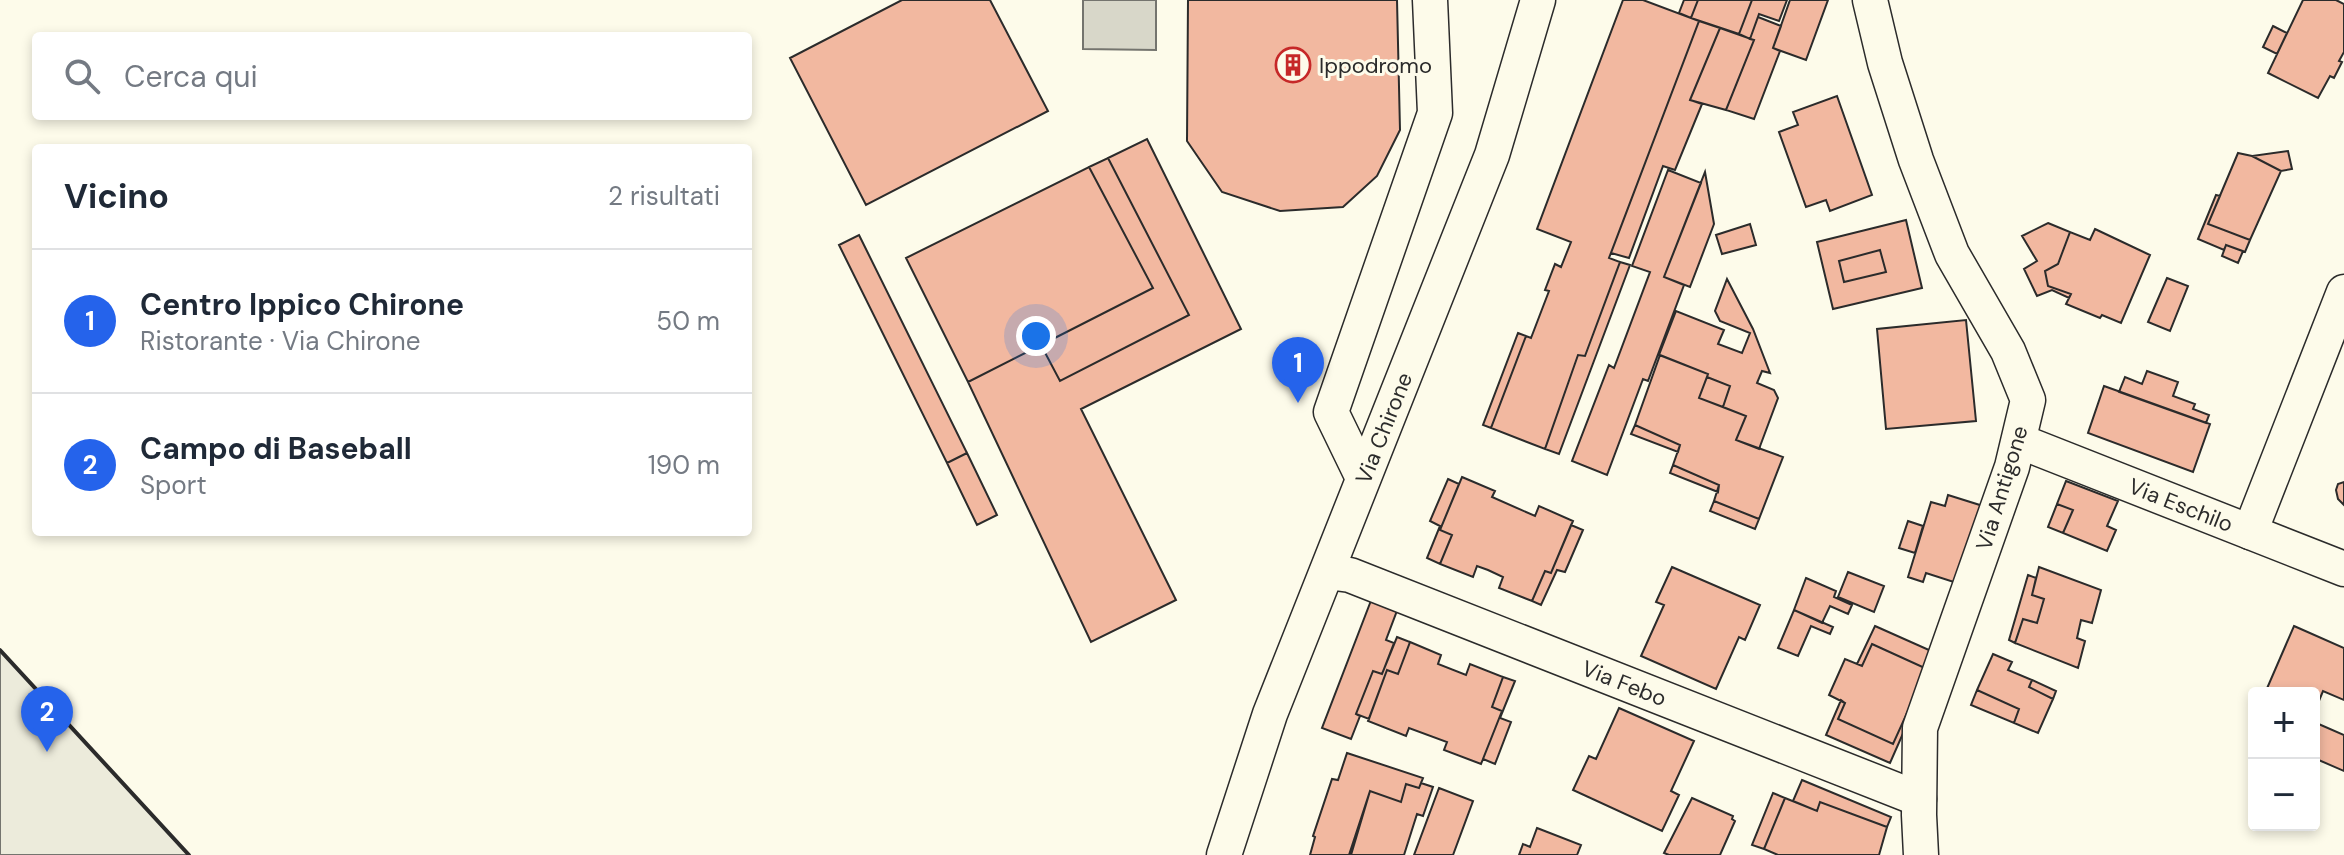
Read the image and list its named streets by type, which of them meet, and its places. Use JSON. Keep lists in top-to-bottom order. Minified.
{"streets":{"street":["Via Chirone","Via Antigone","Via Eschilo","Via Febo"]},"crossings":[["Via Chirone","Via Febo"],["Via Antigone","Via Eschilo"],["Via Antigone","Via Febo"]],"places":{"building":["Ippodromo"]},"page":{"search":"Cerca qui","heading":["Vicino","2 risultati"],"list":[{"mark":"1","name":"Centro Ippico Chirone","note":"Ristorante · Via Chirone","value":"50 m"},{"mark":"2","name":"Campo di Baseball","note":"Sport","value":"190 m"}],"pins":["1","2"],"map_buttons":["+","−"]}}
